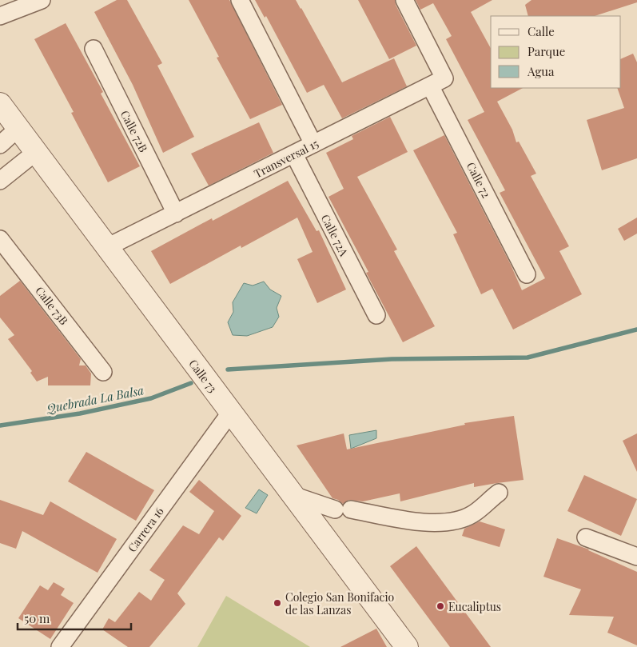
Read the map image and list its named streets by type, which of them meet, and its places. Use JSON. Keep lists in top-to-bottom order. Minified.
{"streets":{"street":["Calle 72B","Transversal 15","Calle 72","Calle 72A","Calle 73B","Calle 73","Carrera 16"]},"crossings":[["Calle 72B","Transversal 15"],["Transversal 15","Calle 72"],["Transversal 15","Calle 72A"],["Transversal 15","Calle 73"],["Calle 73","Carrera 16"]],"water":["Quebrada La Balsa"],"places":["Colegio San Bonifacio de las Lanzas","Eucaliptus"],"legend":["Calle","Parque","Agua"],"scale_bar":"50 m"}
